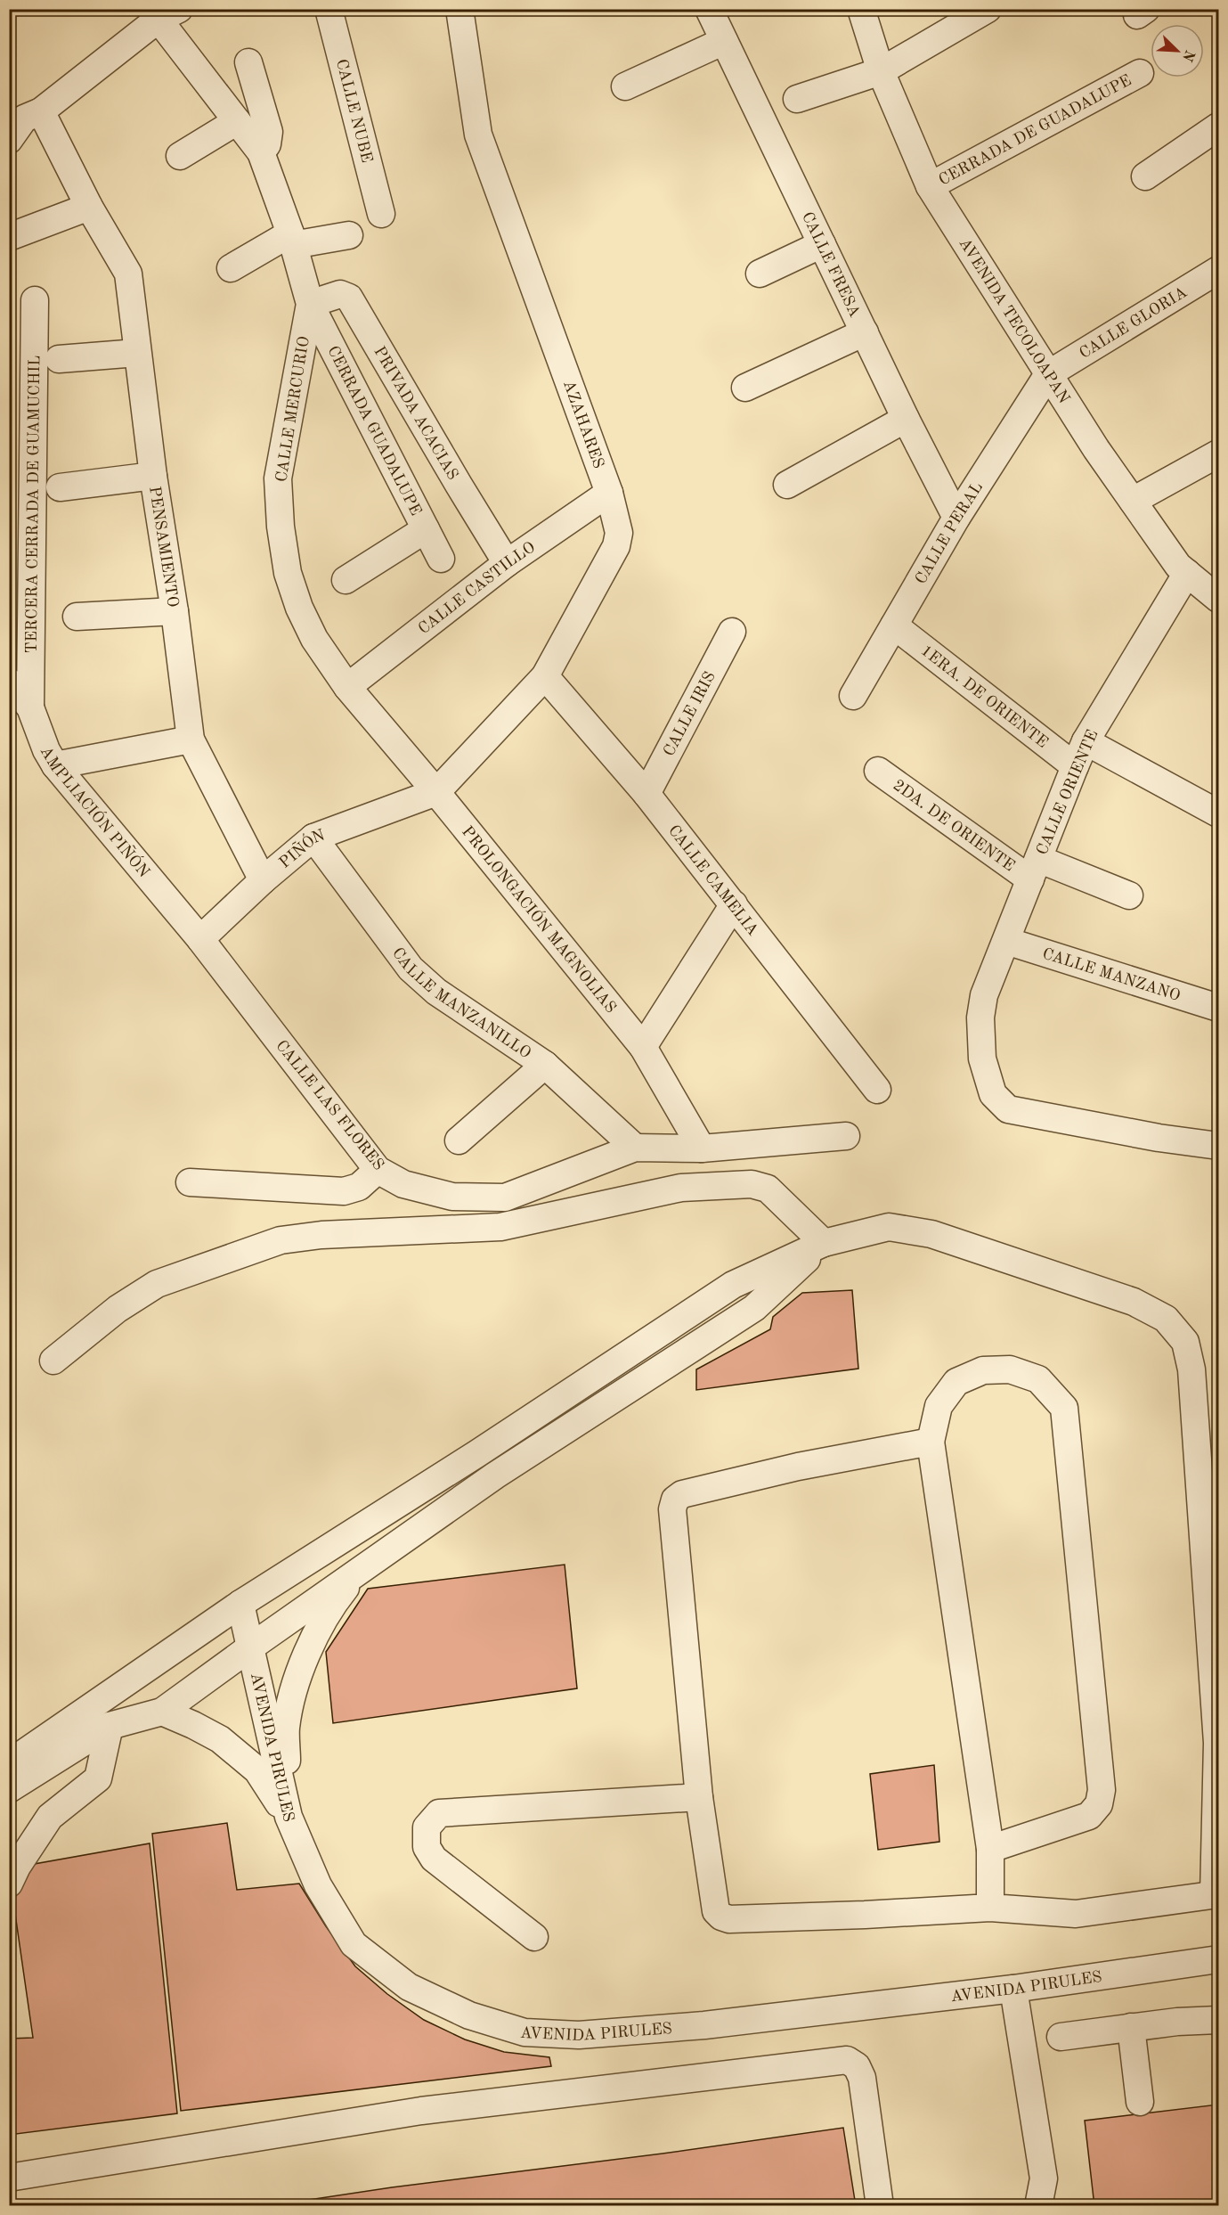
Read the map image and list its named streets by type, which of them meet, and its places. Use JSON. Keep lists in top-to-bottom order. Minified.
{"streets":{"street":["CALLE NUBE","CERRADA DE GUADALUPE","CALLE FRESA","AVENIDA TECOLOAPAN","CALLE GLORIA","CALLE MERCURIO","PRIVADA ACACIAS","AZAHARES","CERRADA GUADALUPE","TERCERA CERRADA DE GUAMUCHIL","CALLE PERAL","PENSAMIENTO","CALLE CASTILLO","1ERA. DE ORIENTE","CALLE IRIS","CALLE ORIENTE","AMPLIACIÓN PIÑÓN","2DA. DE ORIENTE","PIÑÓN","CALLE CAMELIA","PROLONGACIÓN MAGNOLIAS","CALLE MANZANO","CALLE MANZANILLO","CALLE LAS FLORES","AVENIDA PIRULES"]},"crossings":[["CERRADA DE GUADALUPE","AVENIDA TECOLOAPAN"],["CALLE FRESA","CALLE PERAL"],["AVENIDA TECOLOAPAN","CALLE GLORIA"],["AVENIDA TECOLOAPAN","CALLE PERAL"],["AVENIDA TECOLOAPAN","CALLE ORIENTE"],["CALLE GLORIA","CALLE PERAL"],["CALLE MERCURIO","PRIVADA ACACIAS"],["CALLE MERCURIO","AZAHARES"],["CALLE MERCURIO","CERRADA GUADALUPE"],["CALLE MERCURIO","CALLE CASTILLO"],["CALLE MERCURIO","PIÑÓN"],["CALLE MERCURIO","PROLONGACIÓN MAGNOLIAS"],["PRIVADA ACACIAS","CERRADA GUADALUPE"],["PRIVADA ACACIAS","CALLE CASTILLO"],["AZAHARES","CALLE CASTILLO"],["AZAHARES","PIÑÓN"],["AZAHARES","CALLE CAMELIA"],["AZAHARES","PROLONGACIÓN MAGNOLIAS"],["TERCERA CERRADA DE GUAMUCHIL","AMPLIACIÓN PIÑÓN"],["CALLE PERAL","1ERA. DE ORIENTE"],["PENSAMIENTO","PIÑÓN"],["1ERA. DE ORIENTE","CALLE ORIENTE"],["CALLE IRIS","CALLE CAMELIA"],["CALLE ORIENTE","2DA. DE ORIENTE"],["CALLE ORIENTE","CALLE MANZANO"],["AMPLIACIÓN PIÑÓN","PIÑÓN"],["AMPLIACIÓN PIÑÓN","CALLE LAS FLORES"],["PIÑÓN","PROLONGACIÓN MAGNOLIAS"],["PIÑÓN","CALLE MANZANILLO"],["PIÑÓN","CALLE LAS FLORES"],["CALLE MANZANILLO","CALLE LAS FLORES"]],"north":"bottom right"}
